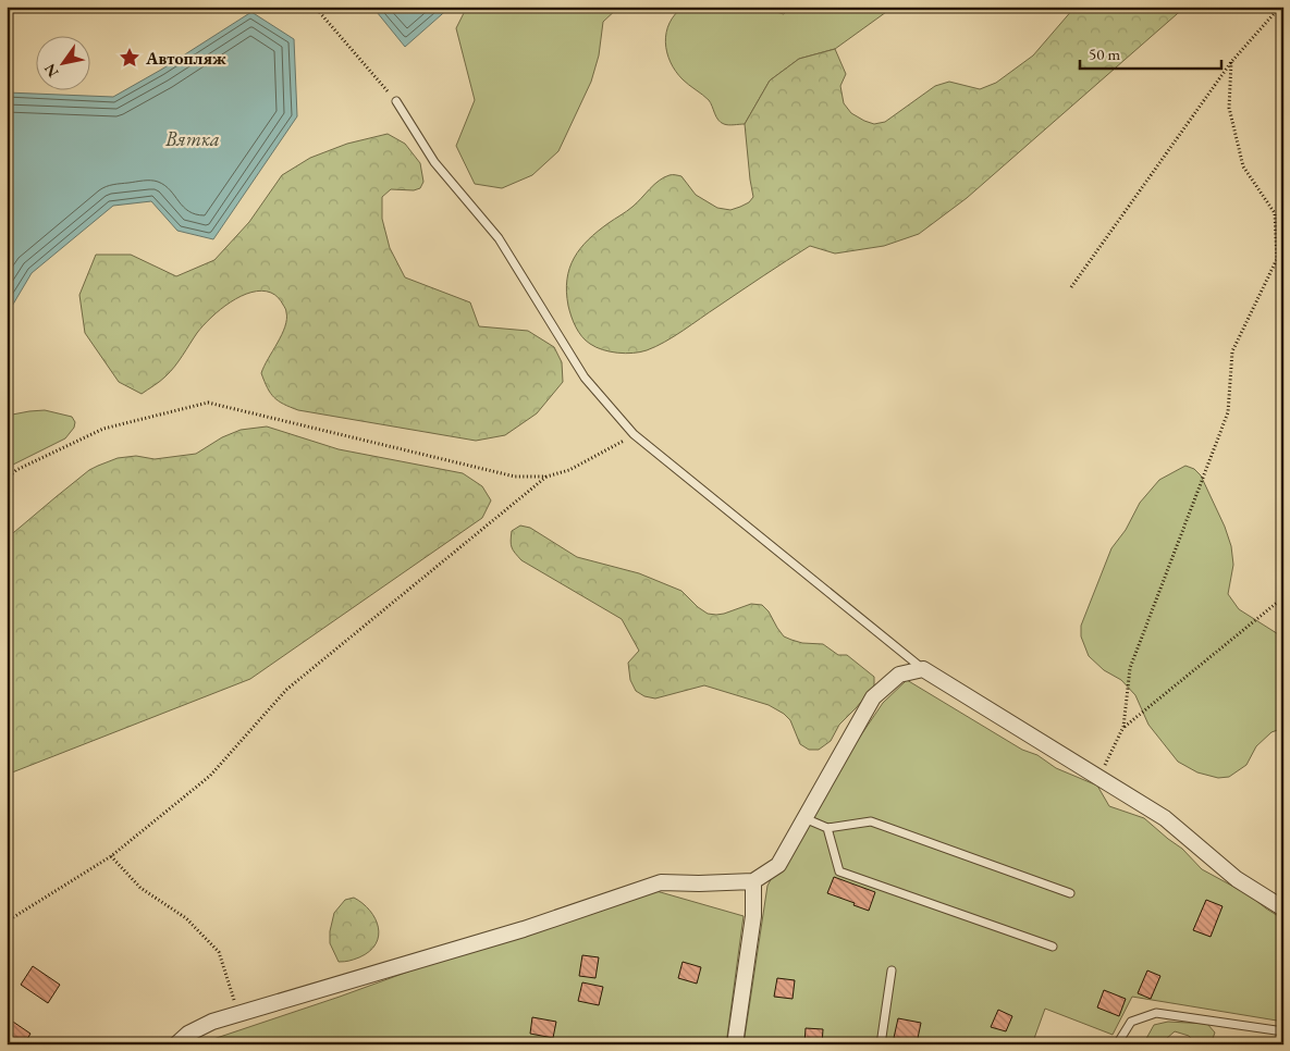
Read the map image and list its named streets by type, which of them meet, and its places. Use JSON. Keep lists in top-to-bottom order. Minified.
{"water":["Вятка"],"places":{"place":["Автопляж"]},"scale_bar":"50 m","north":"bottom left"}
